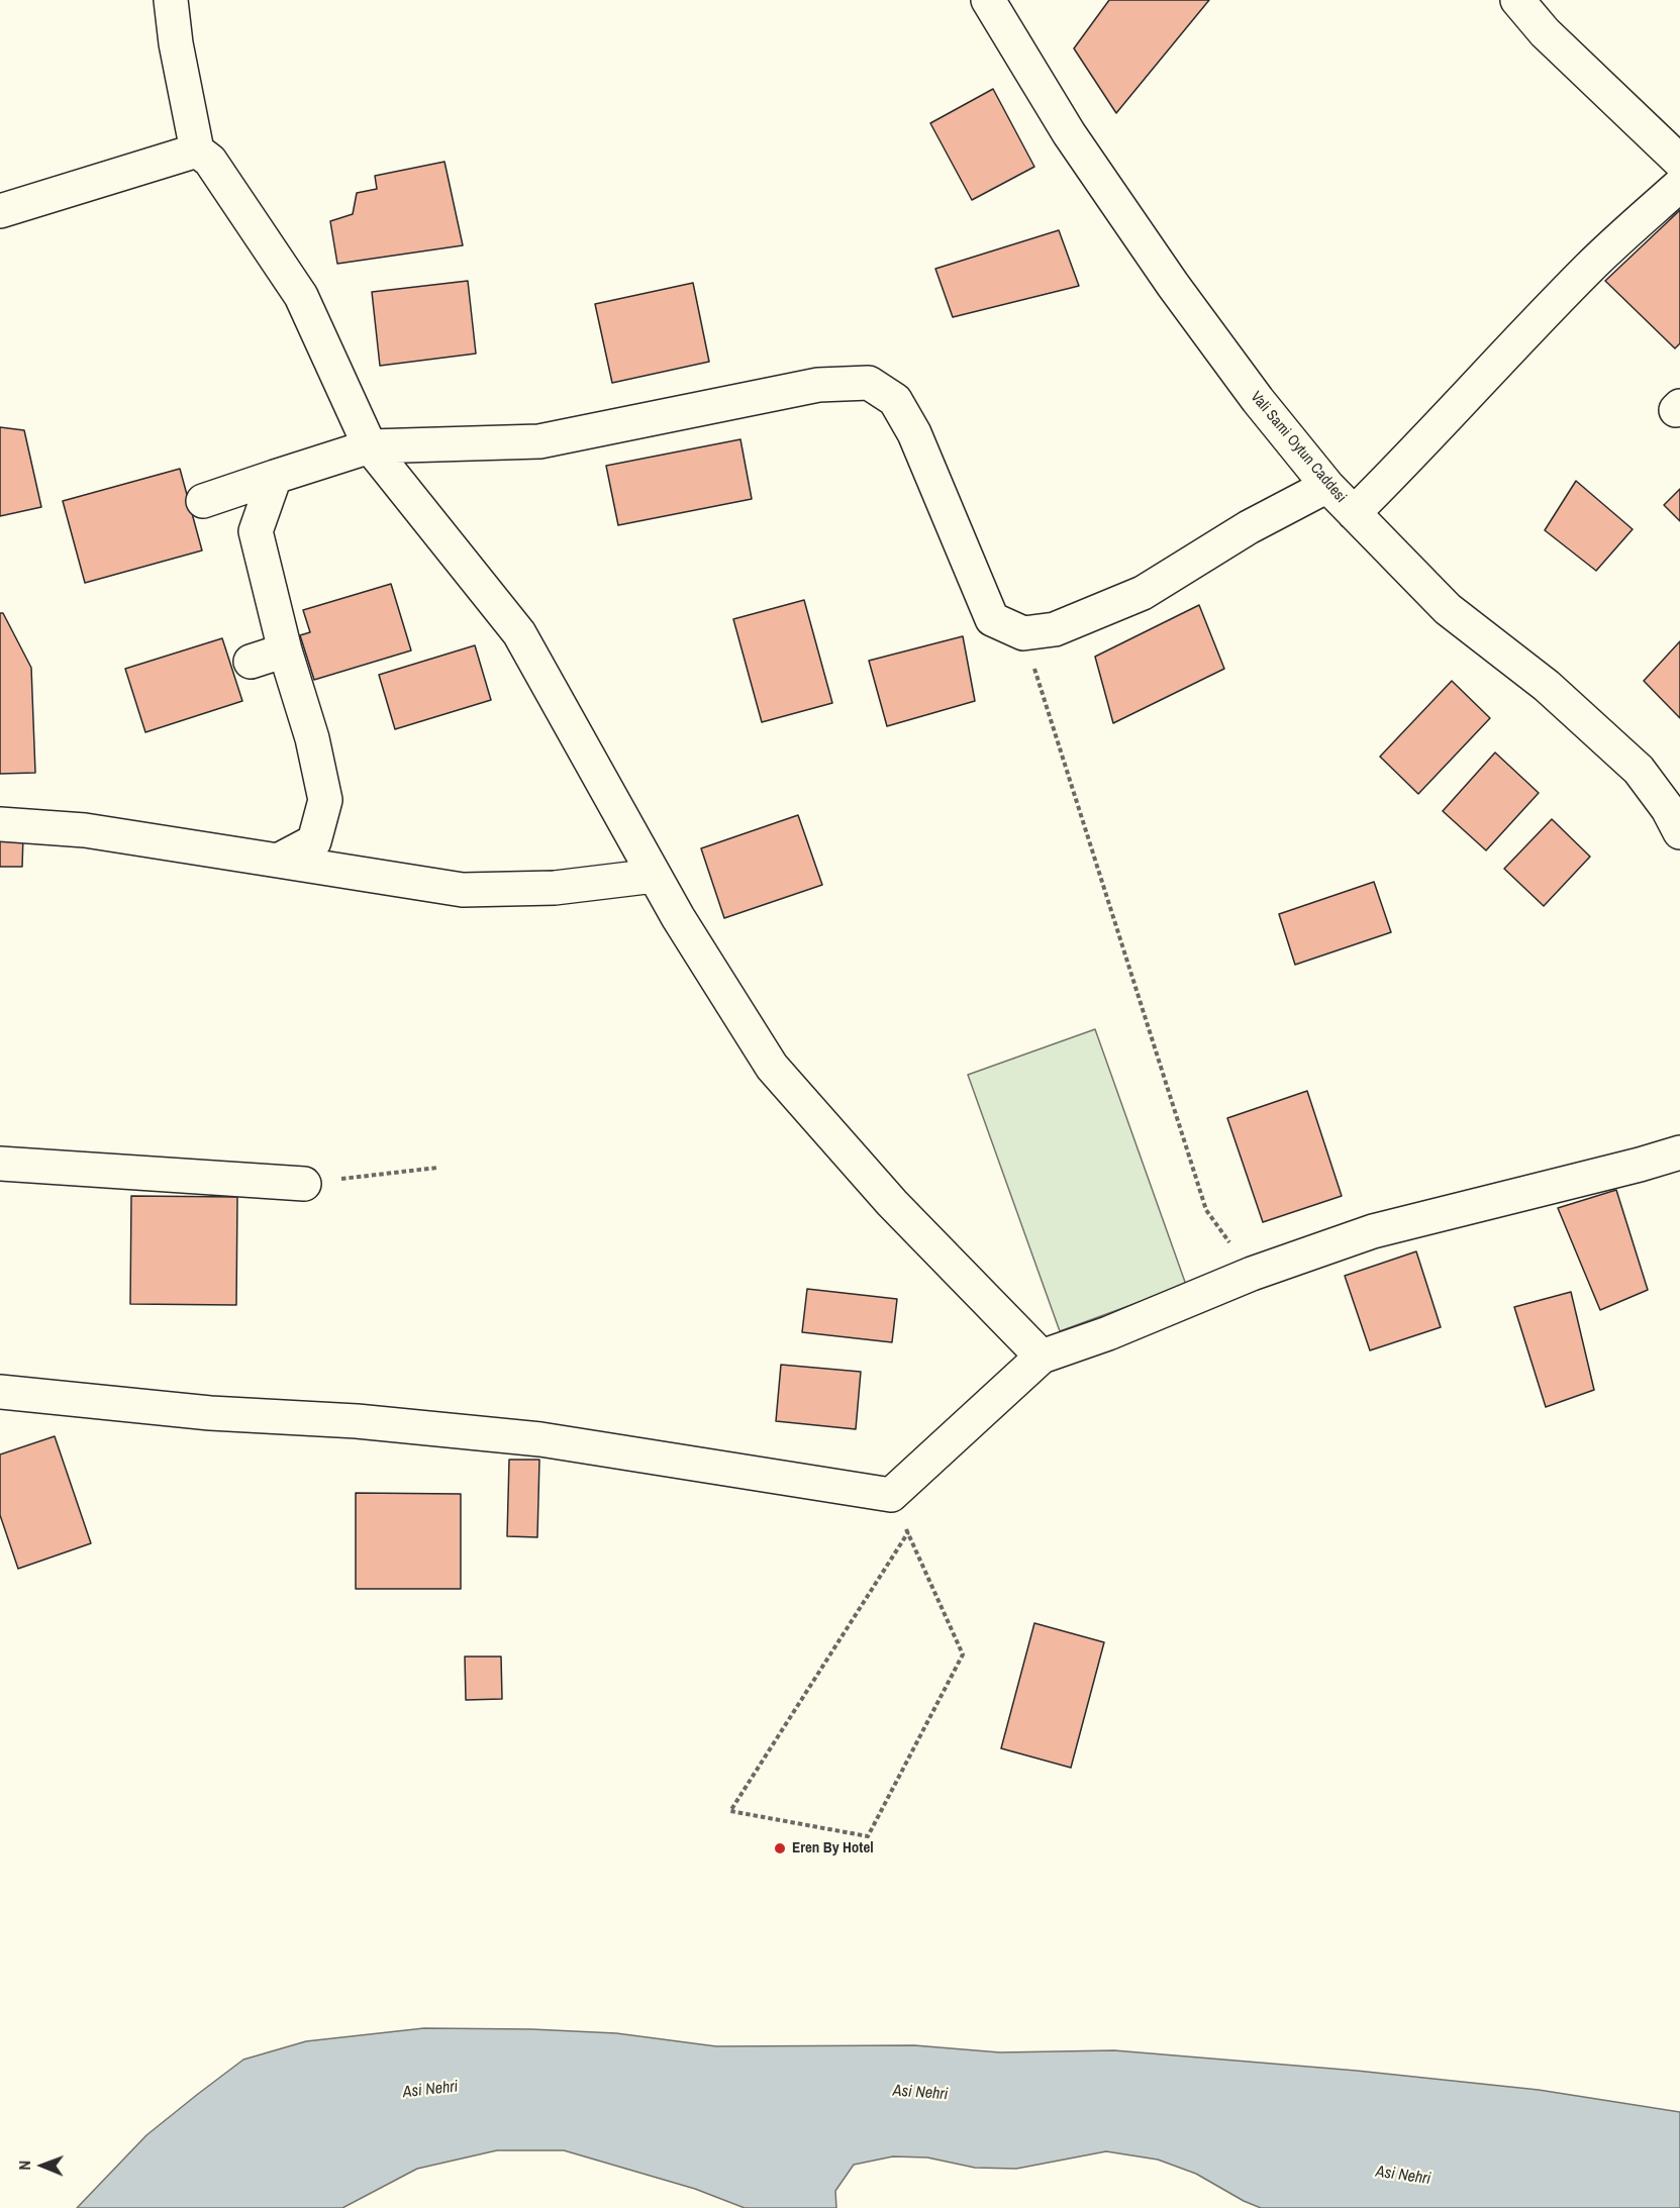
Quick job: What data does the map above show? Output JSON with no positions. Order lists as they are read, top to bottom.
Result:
{
  "streets": {
    "street": ["Vali Sami Oytun Caddesi"]
  },
  "water": ["Asi Nehri"],
  "places": ["Eren By Hotel"],
  "north": "left"
}
